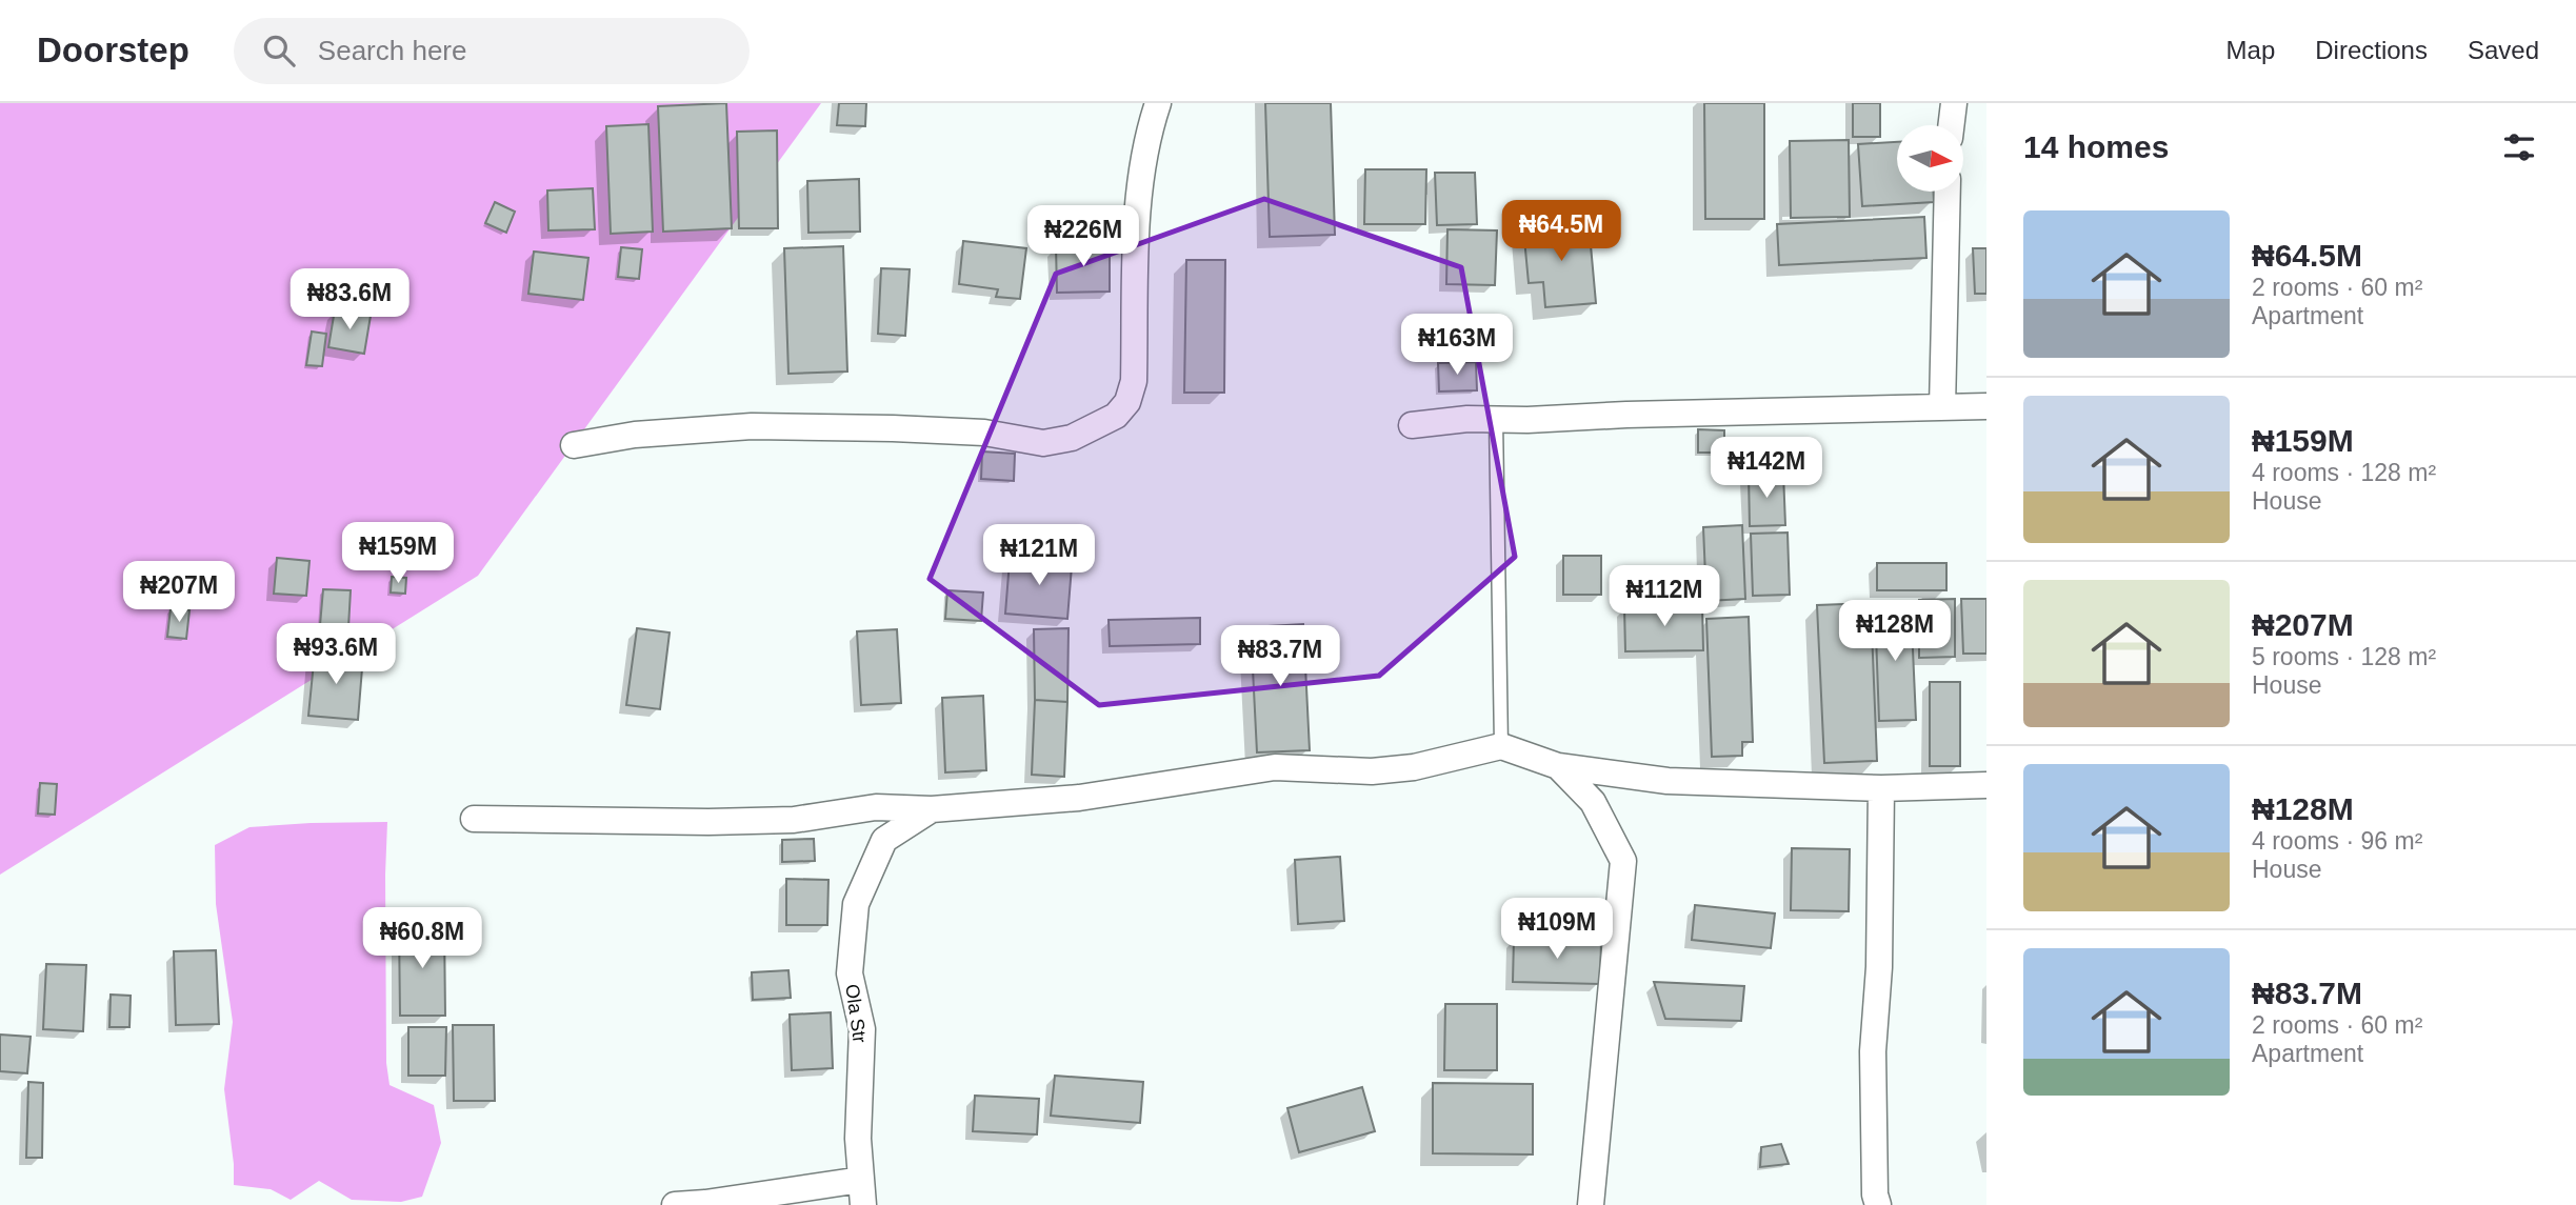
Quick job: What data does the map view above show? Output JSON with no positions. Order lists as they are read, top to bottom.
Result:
{
  "streets": {
    "street": ["Ola Str"]
  },
  "north": "right",
  "page": {
    "header": "Doorstep",
    "search": "Search here",
    "nav": ["Map", "Directions", "Saved"],
    "heading": "14 homes",
    "list": [
      {
        "name": "₦64.5M",
        "note": "2 rooms · 60 m² · Apartment"
      },
      {
        "name": "₦159M",
        "note": "4 rooms · 128 m² · House"
      },
      {
        "name": "₦207M",
        "note": "5 rooms · 128 m² · House"
      },
      {
        "name": "₦128M",
        "note": "4 rooms · 96 m² · House"
      },
      {
        "name": "₦83.7M",
        "note": "2 rooms · 60 m² · Apartment"
      }
    ],
    "price": [
      "₦64.5M",
      "₦226M",
      "₦83.6M",
      "₦163M",
      "₦142M",
      "₦159M",
      "₦121M",
      "₦207M",
      "₦112M",
      "₦128M",
      "₦93.6M",
      "₦83.7M",
      "₦109M",
      "₦60.8M"
    ]
  }
}
